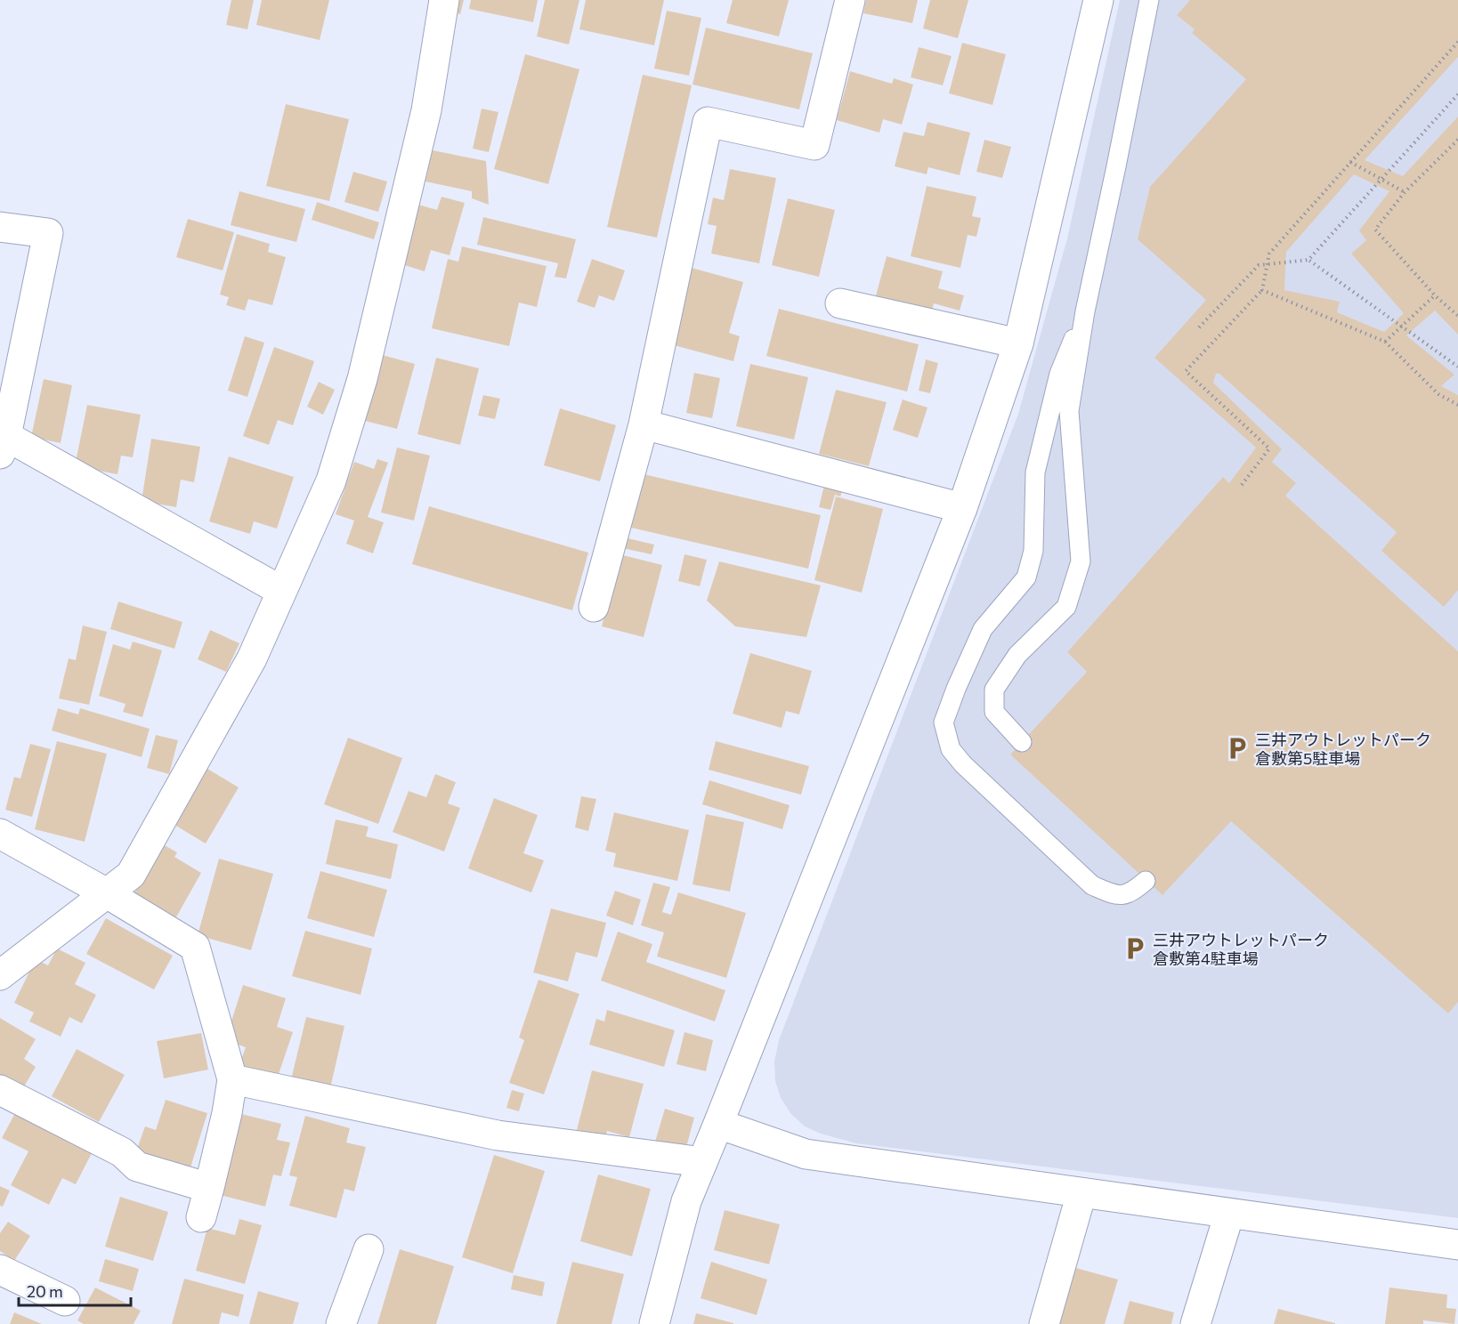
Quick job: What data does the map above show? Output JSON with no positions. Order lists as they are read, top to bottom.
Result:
{
  "places": {
    "parking": ["三井アウトレットパーク 倉敷第5駐車場", "三井アウトレットパーク 倉敷第4駐車場"]
  },
  "scale_bar": "20 m"
}
